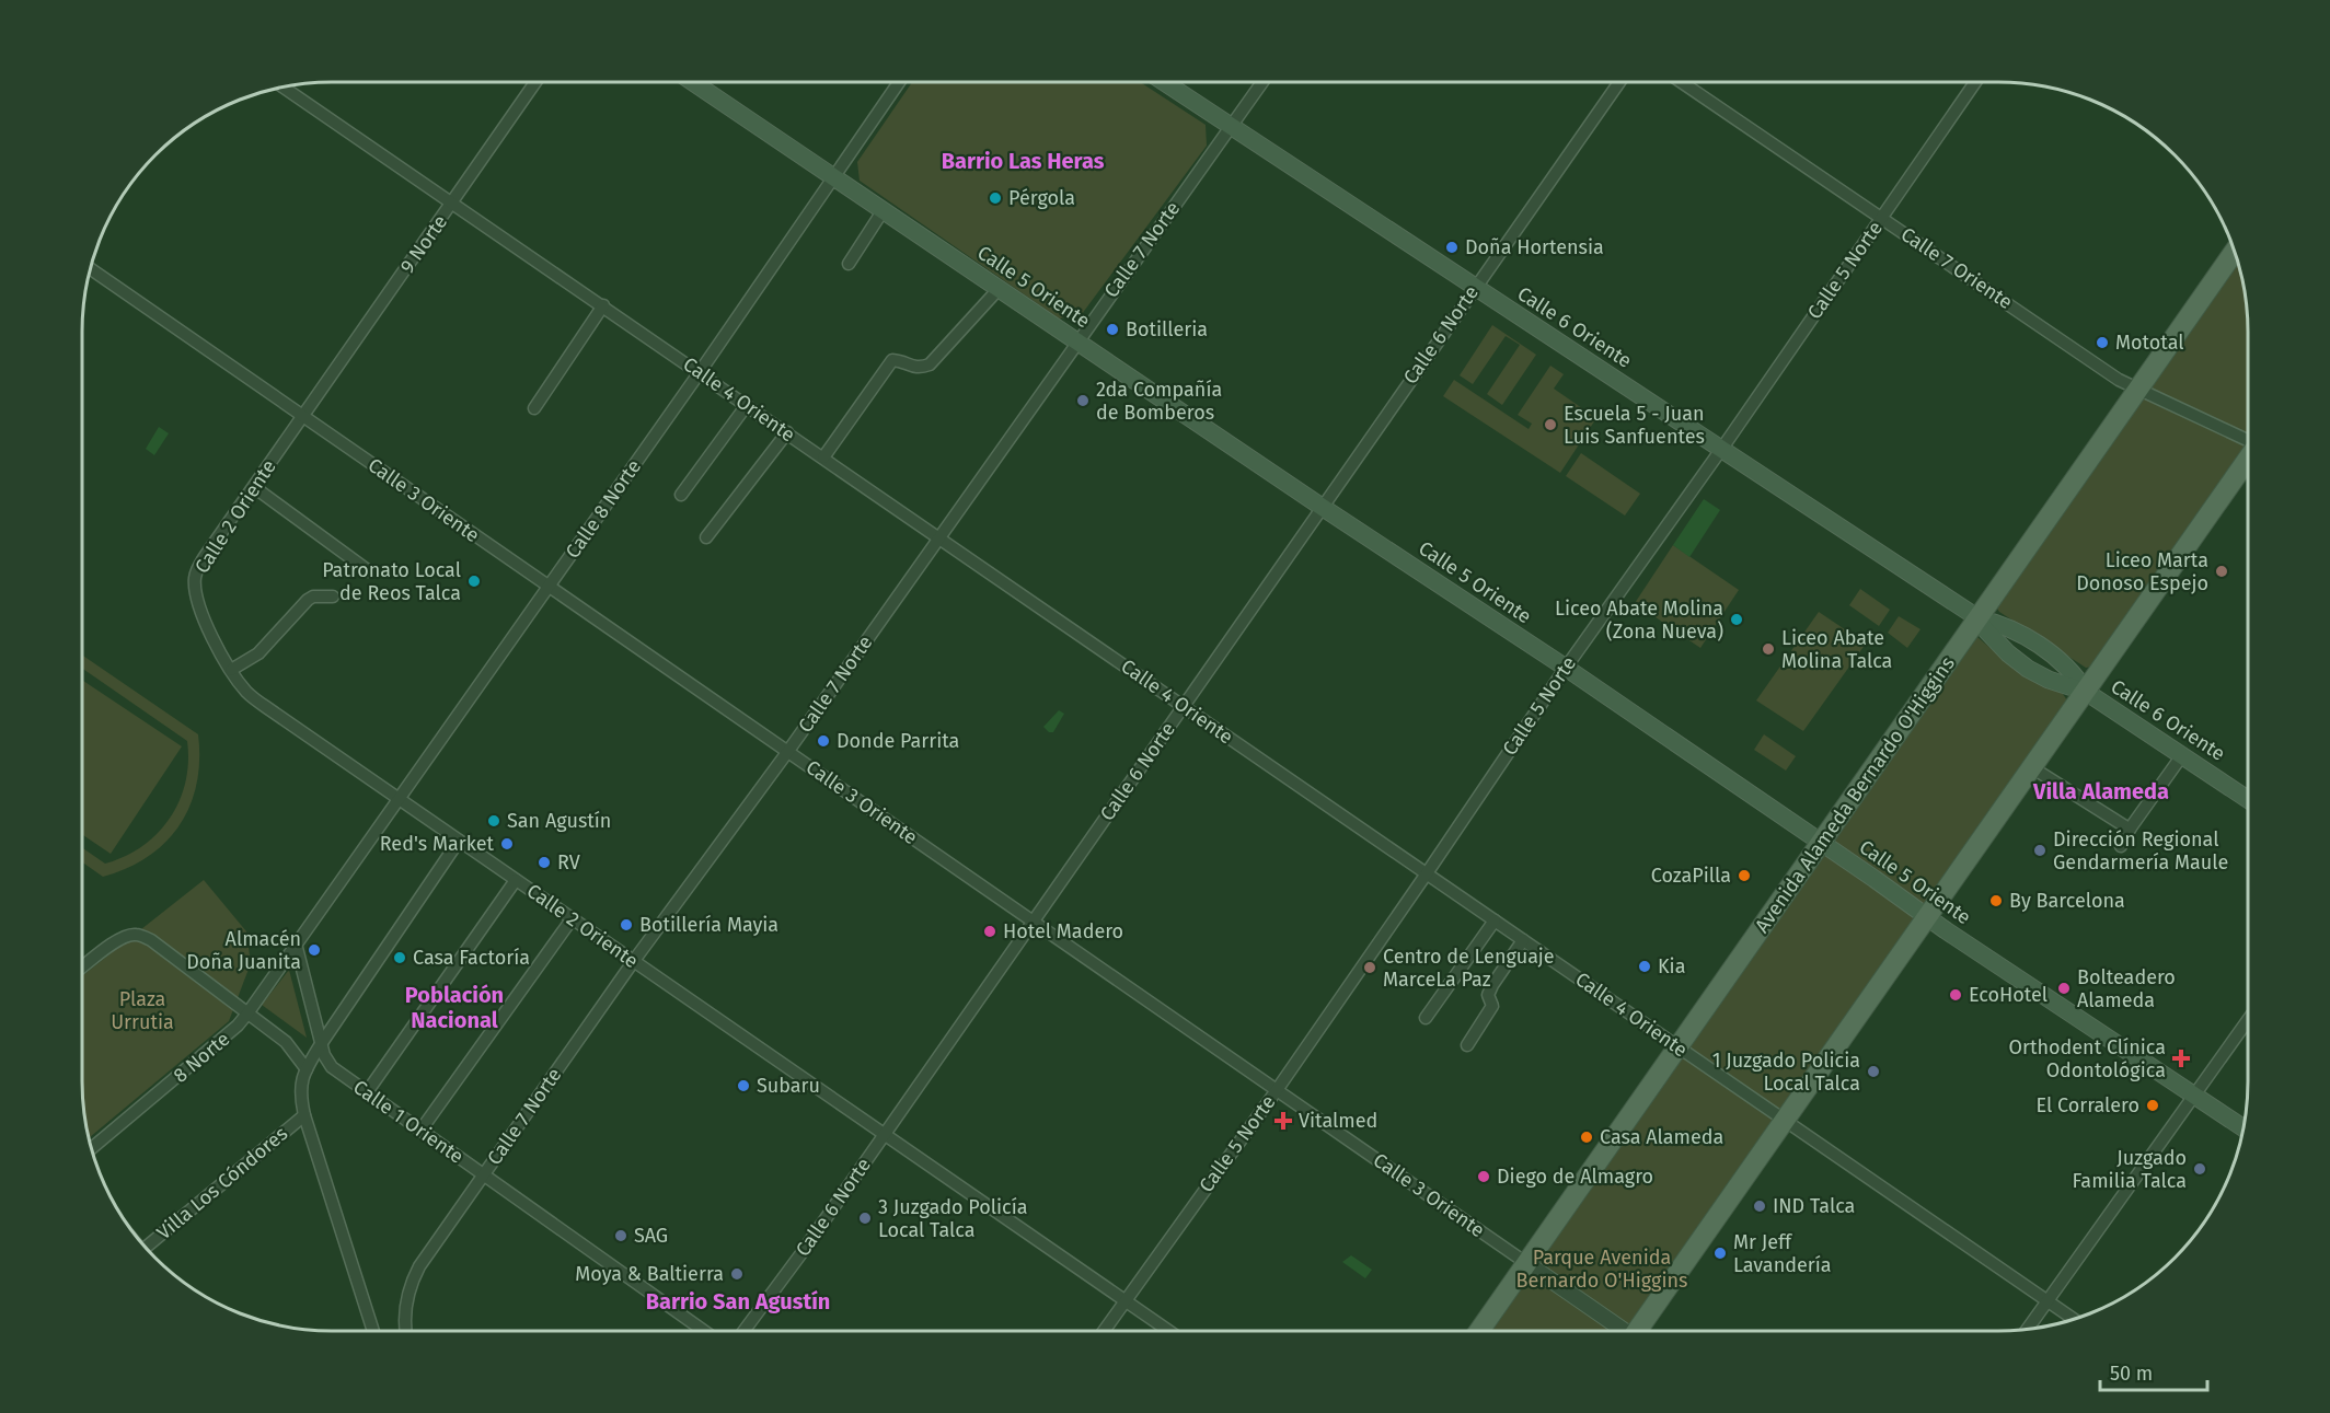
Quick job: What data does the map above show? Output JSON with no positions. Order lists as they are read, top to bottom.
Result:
{
  "streets": {
    "main road": ["Calle 5 Oriente", "Calle 6 Oriente", "Avenida Alameda Bernardo O'Higgins"],
    "street": [
      "9 Norte",
      "Calle 7 Norte",
      "Calle 7 Oriente",
      "Calle 5 Norte",
      "Calle 6 Norte",
      "Calle 4 Oriente",
      "Calle 3 Oriente",
      "Calle 8 Norte",
      "Calle 2 Oriente",
      "8 Norte",
      "Calle 1 Oriente",
      "Villa Los Cóndores"
    ]
  },
  "crossings": [
    ["9 Norte", "Calle 4 Oriente"],
    ["9 Norte", "Calle 3 Oriente"],
    ["9 Norte", "Calle 2 Oriente"],
    ["Calle 7 Norte", "Calle 5 Oriente"],
    ["Calle 7 Norte", "Calle 6 Oriente"],
    ["Calle 7 Norte", "Calle 4 Oriente"],
    ["Calle 7 Norte", "Calle 3 Oriente"],
    ["Calle 7 Norte", "Calle 2 Oriente"],
    ["Calle 7 Norte", "Calle 1 Oriente"],
    ["Calle 7 Oriente", "Calle 5 Norte"],
    ["Calle 7 Oriente", "Avenida Alameda Bernardo O'Higgins"],
    ["Calle 5 Norte", "Calle 5 Oriente"],
    ["Calle 5 Norte", "Calle 6 Oriente"],
    ["Calle 5 Norte", "Calle 4 Oriente"],
    ["Calle 5 Norte", "Calle 3 Oriente"],
    ["Calle 5 Norte", "Calle 2 Oriente"],
    ["Calle 5 Oriente", "Calle 6 Norte"],
    ["Calle 5 Oriente", "Calle 8 Norte"],
    ["Calle 5 Oriente", "Avenida Alameda Bernardo O'Higgins"],
    ["Calle 6 Oriente", "Calle 6 Norte"],
    ["Calle 6 Oriente", "Avenida Alameda Bernardo O'Higgins"],
    ["Calle 6 Norte", "Calle 4 Oriente"],
    ["Calle 6 Norte", "Calle 3 Oriente"],
    ["Calle 6 Norte", "Calle 2 Oriente"],
    ["Calle 4 Oriente", "Calle 8 Norte"],
    ["Calle 4 Oriente", "Avenida Alameda Bernardo O'Higgins"],
    ["Calle 3 Oriente", "Calle 8 Norte"],
    ["Calle 3 Oriente", "Calle 2 Oriente"],
    ["Calle 3 Oriente", "Avenida Alameda Bernardo O'Higgins"],
    ["Calle 8 Norte", "Calle 2 Oriente"],
    ["Calle 8 Norte", "8 Norte"],
    ["Calle 8 Norte", "Calle 1 Oriente"],
    ["8 Norte", "Calle 1 Oriente"]
  ],
  "districts": [
    "Barrio Las Heras",
    "Villa Alameda",
    "Población Nacional",
    "Barrio San Agustín"
  ],
  "parks": ["Plaza Urrutia", "Parque Avenida Bernardo O'Higgins"],
  "places": {
    "other": [
      "Pérgola",
      "Doña Hortensia",
      "Botilleria",
      "Mototal",
      "2da Compañía de Bomberos",
      "Escuela 5 - Juan Luis Sanfuentes",
      "Liceo Marta Donoso Espejo",
      "Patronato Local de Reos Talca",
      "Liceo Abate Molina (Zona Nueva)",
      "Liceo Abate Molina Talca",
      "Donde Parrita",
      "San Agustín",
      "Red's Market",
      "Dirección Regional Gendarmería Maule",
      "RV",
      "CozaPilla",
      "By Barcelona",
      "Botillería Mayia",
      "Hotel Madero",
      "Almacén Doña Juanita",
      "Casa Factoría",
      "Kia",
      "Centro de Lenguaje MarceLa Paz",
      "Bolteadero Alameda",
      "EcoHotel",
      "1 Juzgado Policia Local Talca",
      "Subaru",
      "El Corralero",
      "Casa Alameda",
      "Juzgado Familia Talca",
      "Diego de Almagro",
      "IND Talca",
      "3 Juzgado Policía Local Talca",
      "SAG",
      "Mr Jeff Lavandería",
      "Moya & Baltierra"
    ],
    "health": ["Orthodent Clínica Odontológica", "Vitalmed"]
  },
  "scale_bar": "50 m"
}
